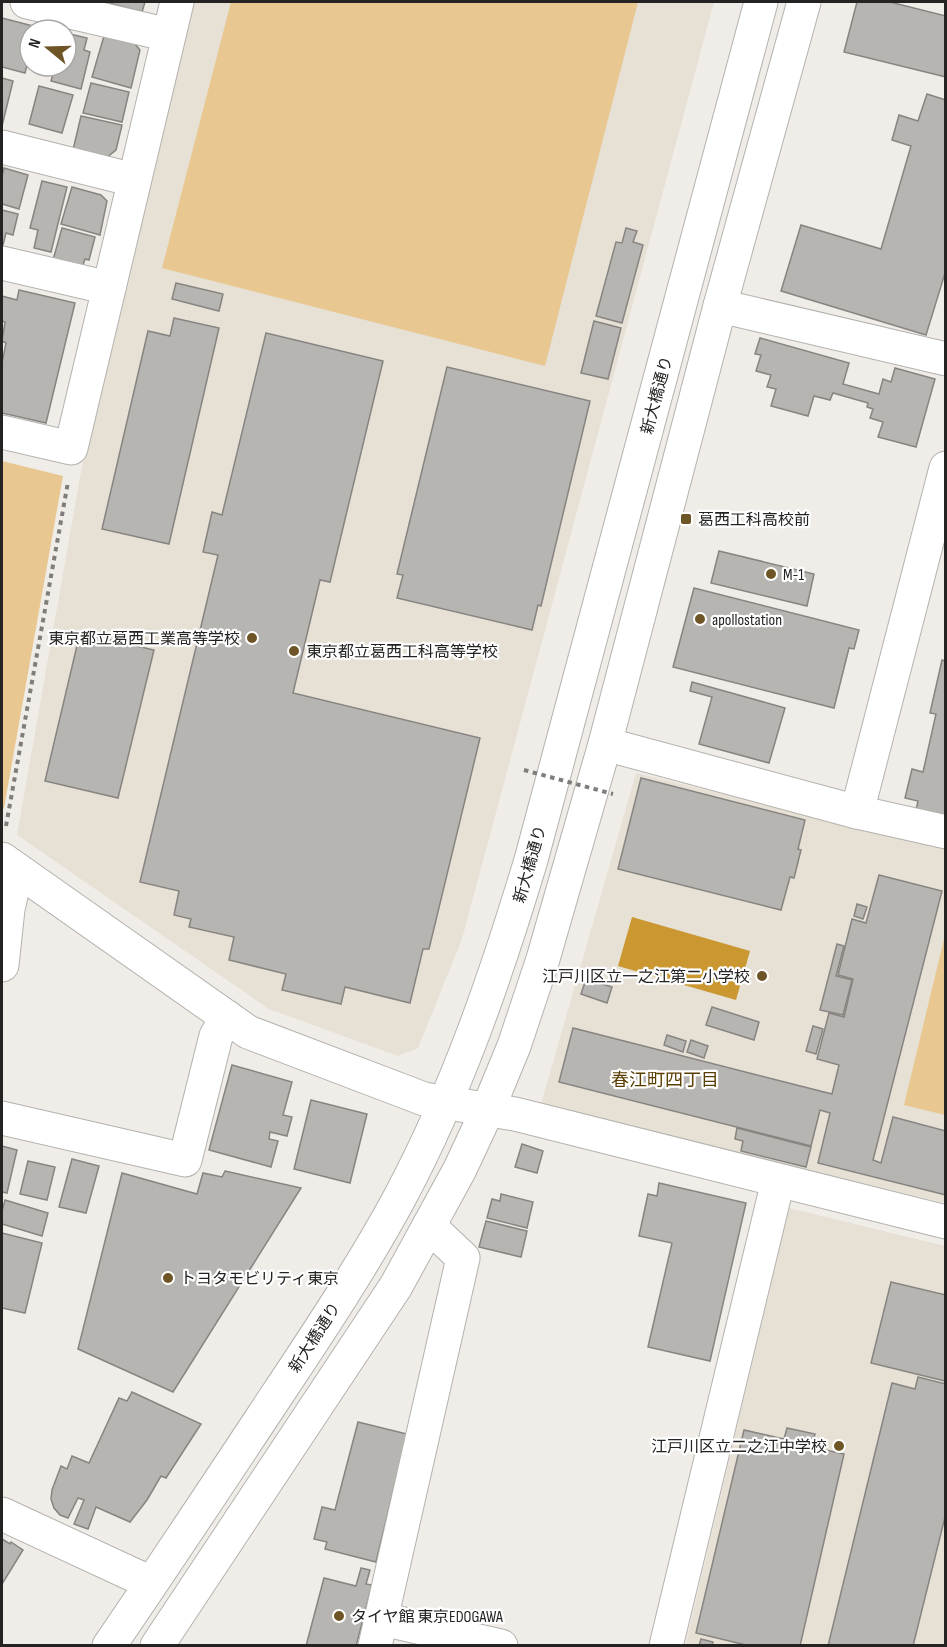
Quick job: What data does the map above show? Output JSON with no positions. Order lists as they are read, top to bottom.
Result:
{
  "streets": {
    "street": ["新大橋通り"]
  },
  "districts": ["春江町四丁目"],
  "places": {
    "transit": ["葛西工科高校前"],
    "other": [
      "M-1",
      "apollostation",
      "東京都立葛西工業高等学校",
      "東京都立葛西工科高等学校",
      "江戸川区立一之江第二小学校",
      "トヨタモビリティ東京",
      "江戸川区立二之江中学校",
      "タイヤ館 東京EDOGAWA"
    ]
  },
  "north": "left"
}
